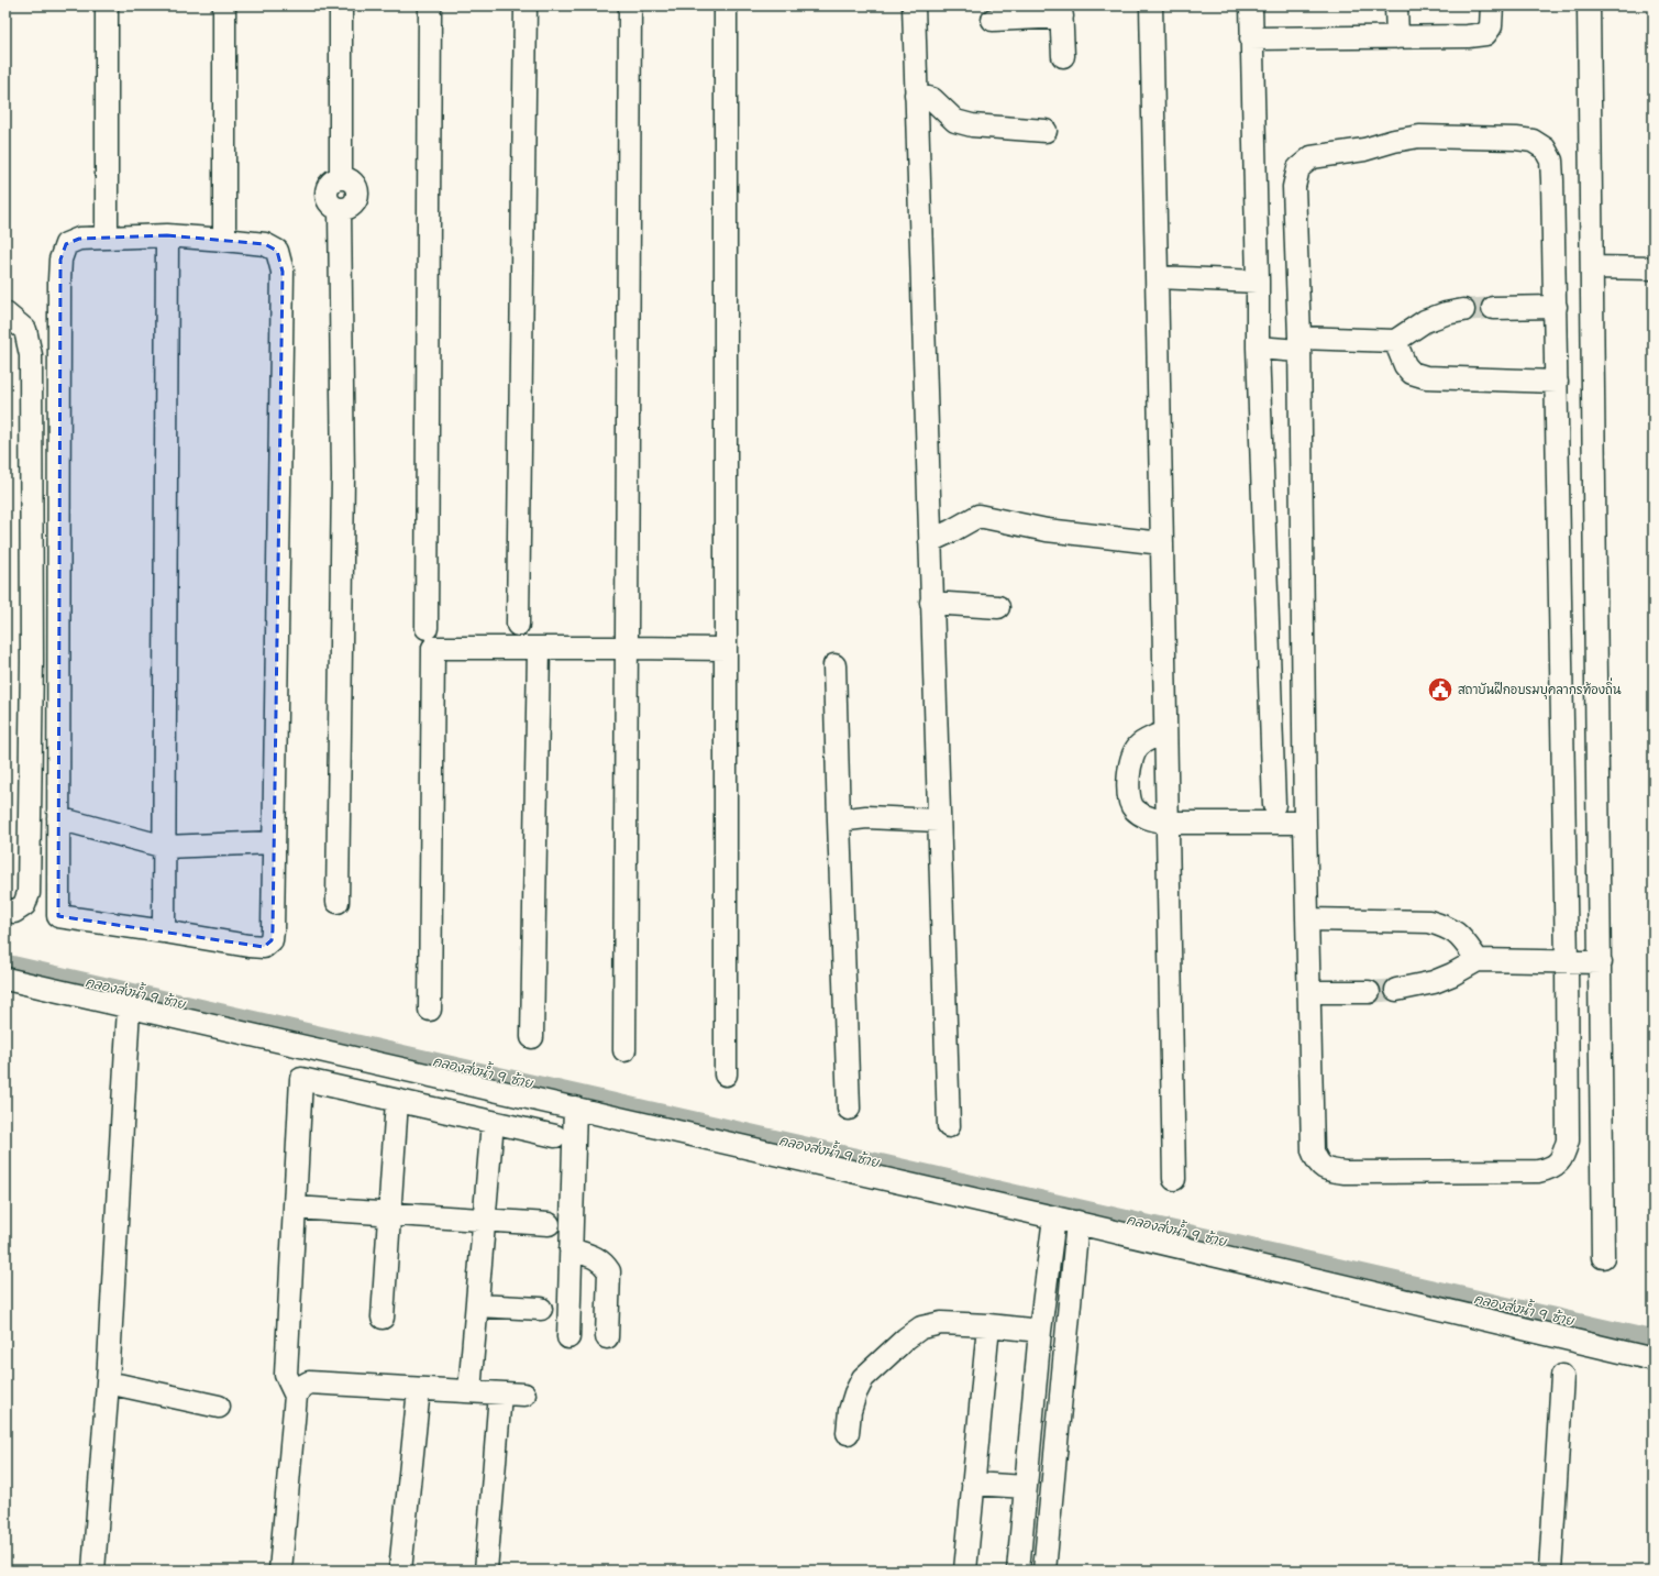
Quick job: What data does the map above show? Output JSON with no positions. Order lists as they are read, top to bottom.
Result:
{
  "water": ["คลองส่งน้ำ 9 ซ้าย"],
  "places": {
    "public building": ["สถาบันฝึกอบรมบุคลากรท้องถิ่น"]
  }
}
